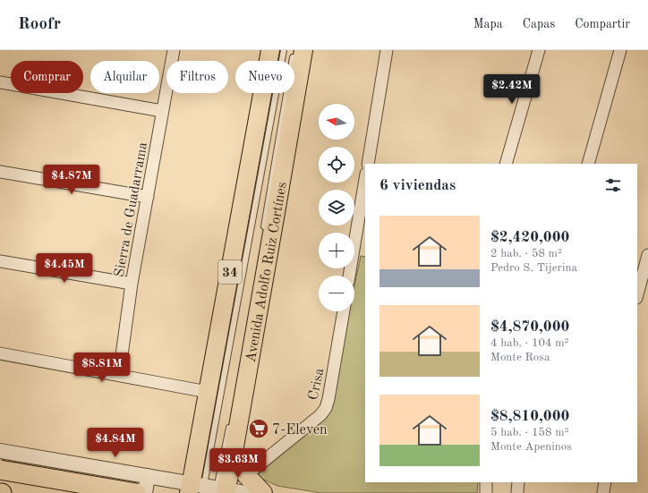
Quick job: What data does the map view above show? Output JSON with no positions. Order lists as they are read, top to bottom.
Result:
{
  "streets": {
    "main road": ["34", "Avenida Adolfo Ruiz Cortínes"],
    "street": ["Sierra de Guadarrama", "Crisa"]
  },
  "crossings": [
    ["34", "Avenida Adolfo Ruiz Cortínes"]
  ],
  "places": {
    "supermarket": ["7-Eleven"]
  },
  "north": "left",
  "page": {
    "header": "Roofr",
    "nav": ["Mapa", "Capas", "Compartir"],
    "chip": [
      "Comprar",
      "Alquilar",
      "Filtros",
      "Nuevo"
    ],
    "price": [
      "$2.42M",
      "$4.87M",
      "$4.45M",
      "$8.81M",
      "$4.84M",
      "$3.63M"
    ],
    "map_buttons": ["+", "−"],
    "heading": "6 viviendas",
    "list": [
      {
        "name": "$2,420,000",
        "note": "2 hab. · 58 m² · Pedro S. Tijerina"
      },
      {
        "name": "$4,870,000",
        "note": "4 hab. · 104 m² · Monte Rosa"
      },
      {
        "name": "$8,810,000",
        "note": "5 hab. · 158 m² · Monte Apeninos"
      }
    ]
  }
}
